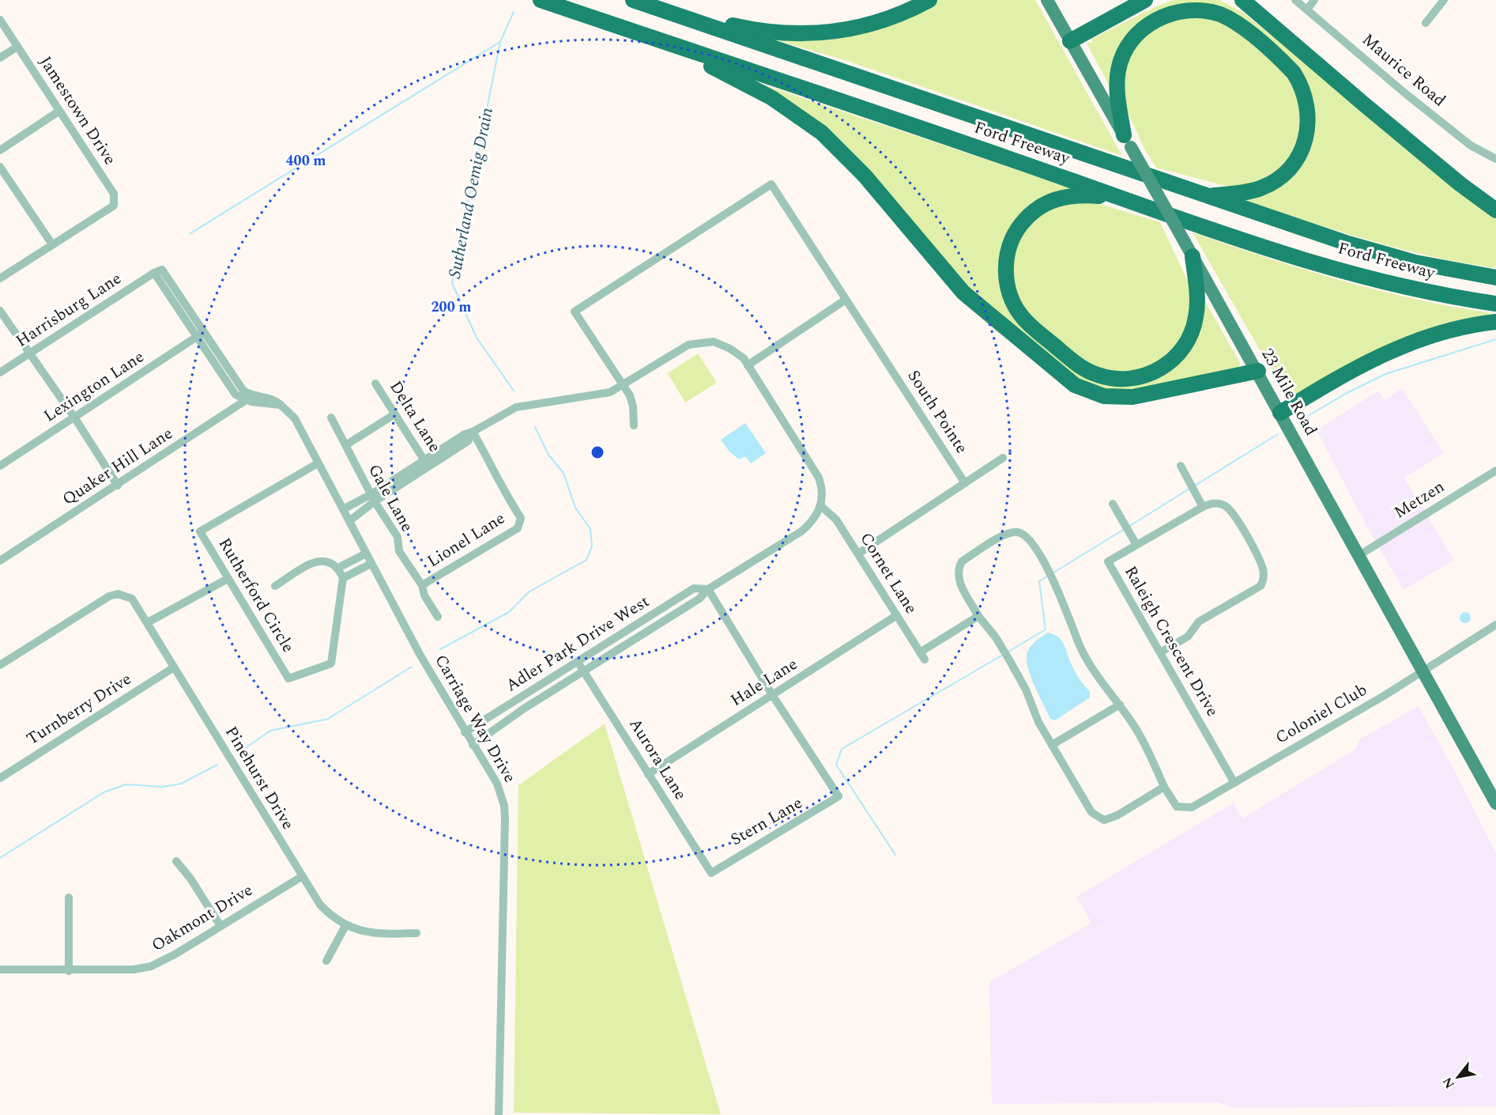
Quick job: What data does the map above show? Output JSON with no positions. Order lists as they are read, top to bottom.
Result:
{
  "streets": {
    "highway": ["Ford Freeway"],
    "main road": ["23 Mile Road"],
    "street": [
      "Maurice Road",
      "Jamestown Drive",
      "Harrisburg Lane",
      "Lexington Lane",
      "South Pointe",
      "Delta Lane",
      "Quaker Hill Lane",
      "Gale Lane",
      "Metzen",
      "Lionel Lane",
      "Cornet Lane",
      "Rutherford Circle",
      "Raleigh Crescent Drive",
      "Adler Park Drive West",
      "Hale Lane",
      "Turnberry Drive",
      "Coloniel Club",
      "Carriage Way Drive",
      "Aurora Lane",
      "Pinehurst Drive",
      "Stern Lane",
      "Oakmont Drive"
    ]
  },
  "crossings": [
    ["Harrisburg Lane", "Lexington Lane"],
    ["23 Mile Road", "Metzen"],
    ["23 Mile Road", "Coloniel Club"],
    ["Quaker Hill Lane", "Carriage Way Drive"],
    ["Gale Lane", "Lionel Lane"],
    ["Cornet Lane", "Adler Park Drive West"],
    ["Cornet Lane", "Hale Lane"],
    ["Cornet Lane", "Coloniel Club"],
    ["Rutherford Circle", "Carriage Way Drive"],
    ["Raleigh Crescent Drive", "Coloniel Club"],
    ["Adler Park Drive West", "Carriage Way Drive"],
    ["Adler Park Drive West", "Aurora Lane"],
    ["Hale Lane", "Aurora Lane"],
    ["Hale Lane", "Stern Lane"],
    ["Turnberry Drive", "Pinehurst Drive"],
    ["Aurora Lane", "Stern Lane"],
    ["Pinehurst Drive", "Oakmont Drive"]
  ],
  "water": ["Sutherland Oemig Drain"],
  "north": "bottom left",
  "rings": ["400 m", "200 m"]
}
